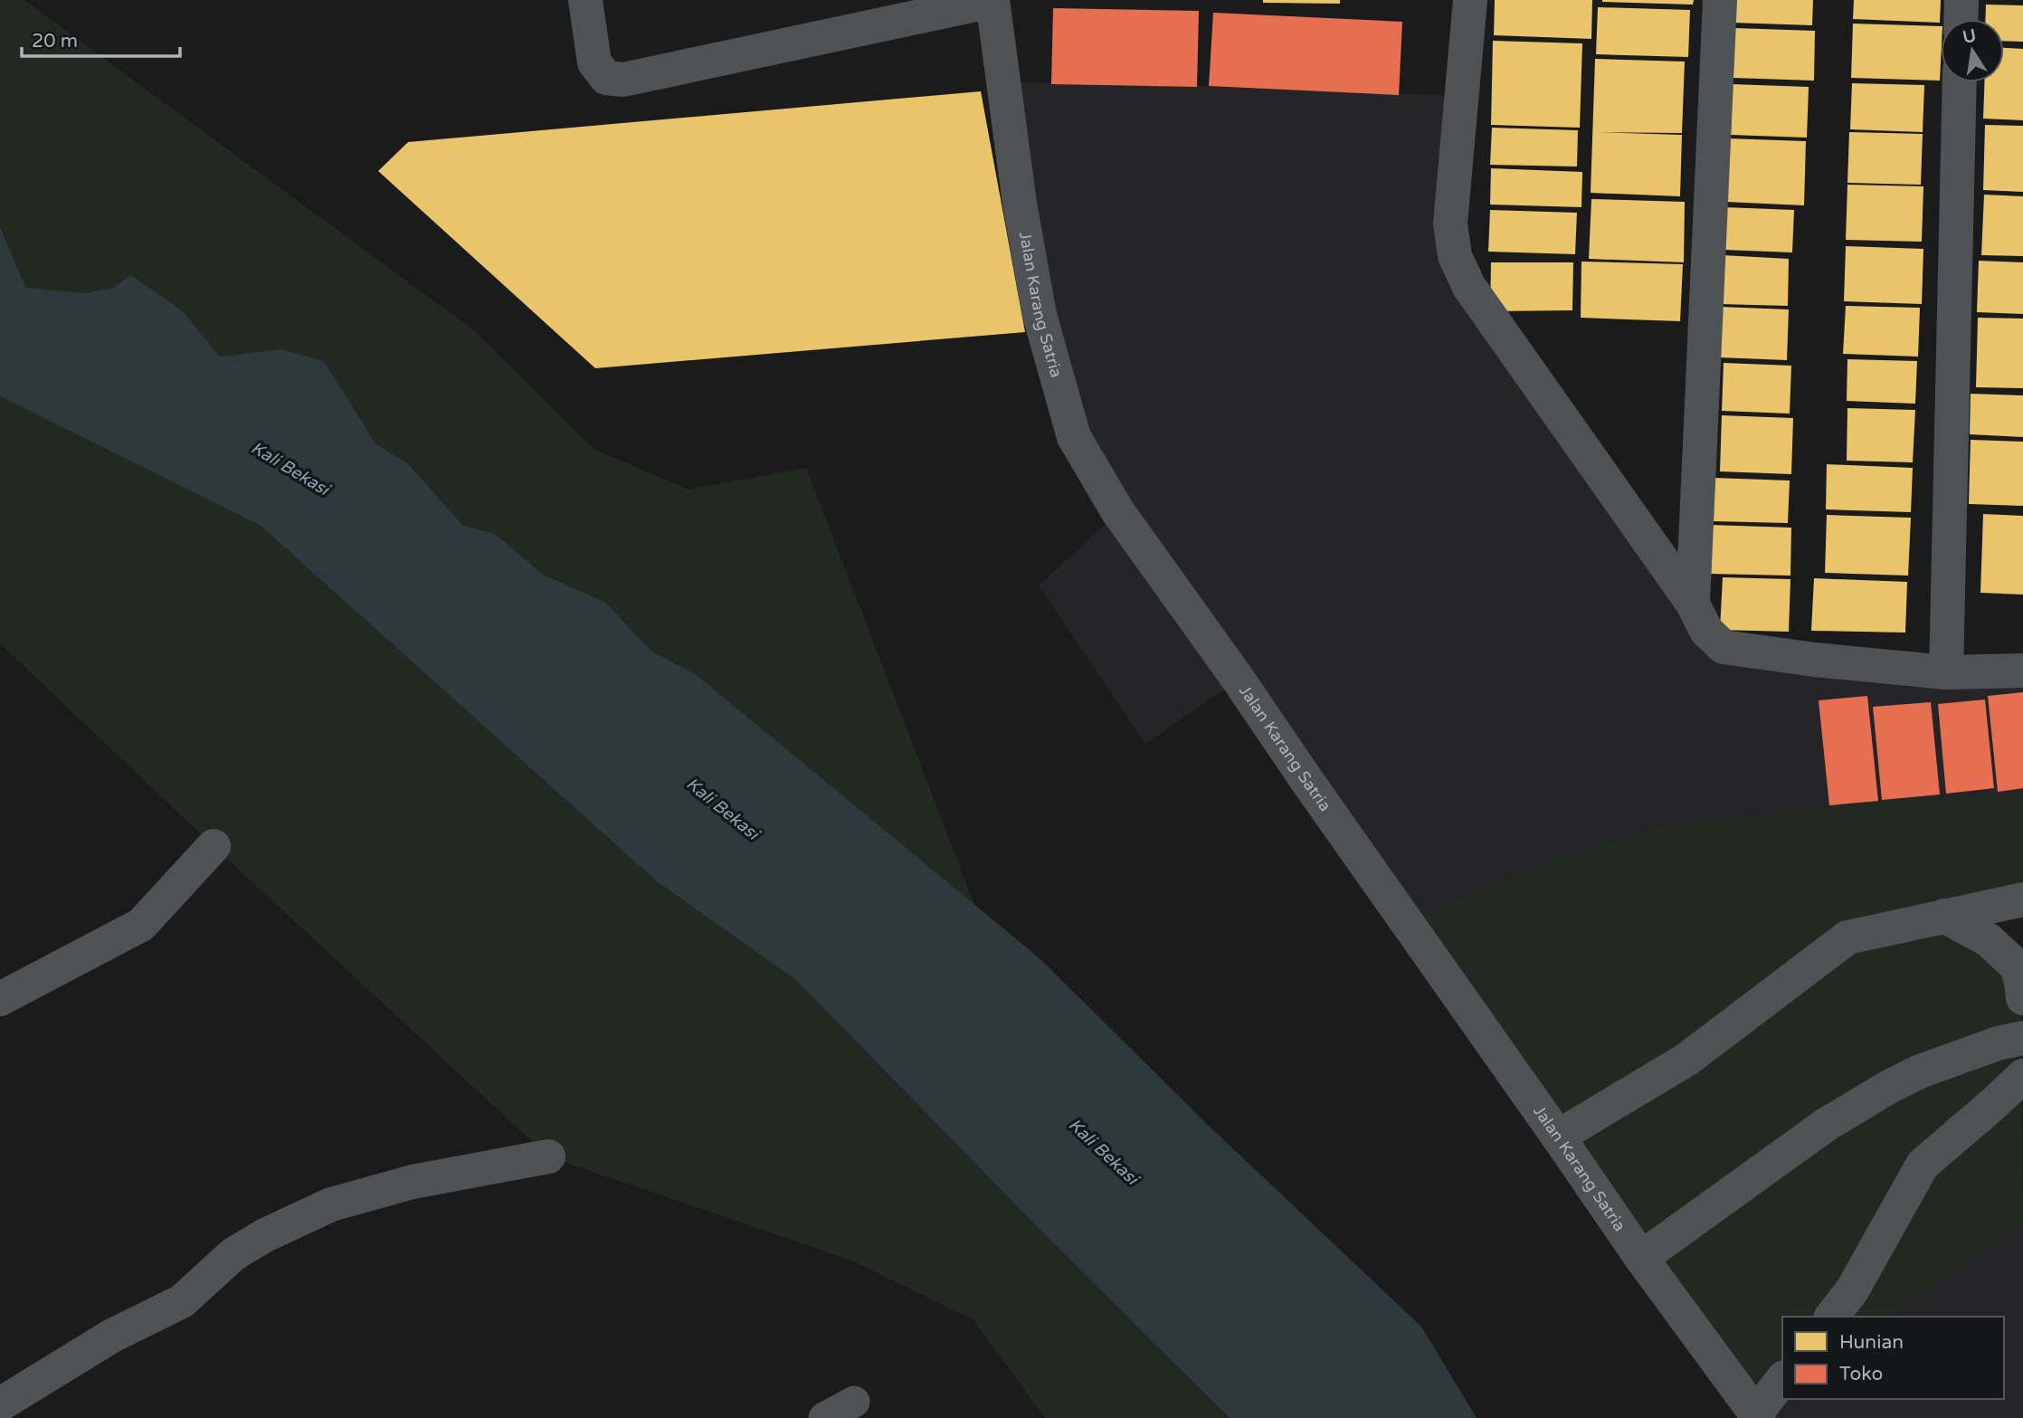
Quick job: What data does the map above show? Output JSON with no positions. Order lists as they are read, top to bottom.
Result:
{
  "streets": {
    "street": ["Jalan Karang Satria"]
  },
  "water": ["Kali Bekasi"],
  "legend": ["Hunian", "Toko"],
  "scale_bar": "20 m",
  "north": "top"
}
